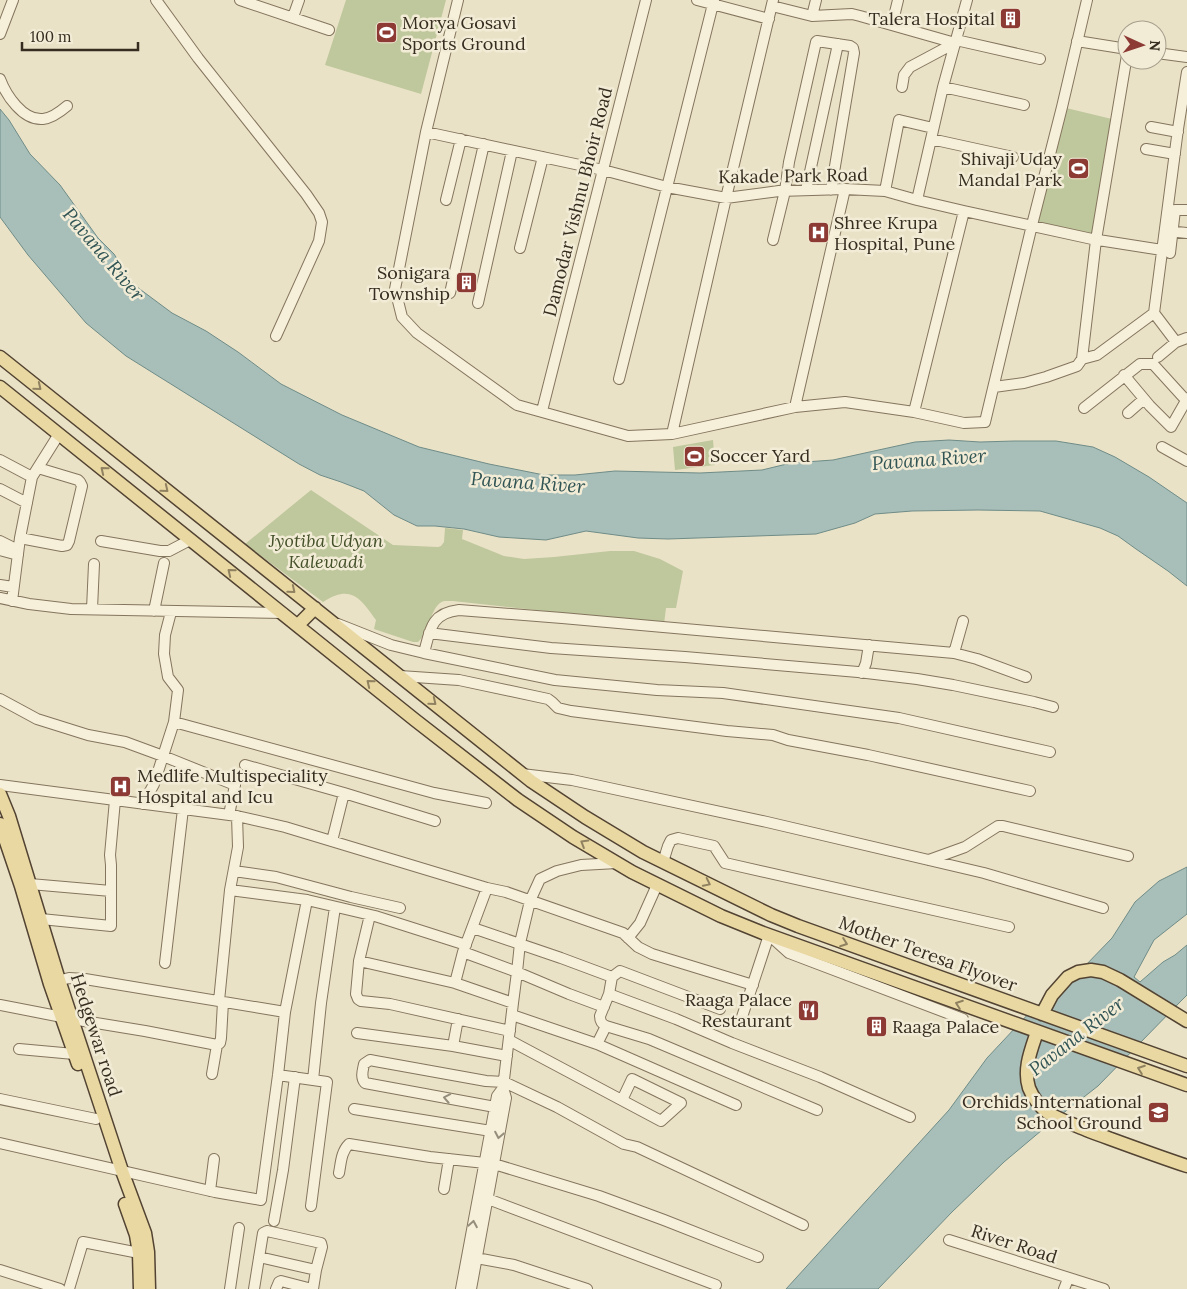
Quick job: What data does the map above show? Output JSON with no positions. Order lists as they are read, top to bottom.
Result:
{
  "streets": {
    "main road": ["Mother Teresa Flyover", "Hedgewar road"],
    "street": ["Kakade Park Road", "Damodar Vishnu Bhoir Road", "River Road"]
  },
  "crossings": [
    ["Kakade Park Road", "Damodar Vishnu Bhoir Road"]
  ],
  "water": ["Pavana River"],
  "parks": ["Jyotiba Udyan Kalewadi"],
  "places": {
    "building": ["Talera Hospital", "Sonigara Township", "Raaga Palace"],
    "sports": ["Morya Gosavi Sports Ground", "Shivaji Uday Mandal Park", "Soccer Yard"],
    "hospital": ["Shree Krupa Hospital, Pune", "Medlife Multispeciality Hospital and Icu"],
    "restaurant": ["Raaga Palace Restaurant"],
    "school or university": ["Orchids International School Ground"]
  },
  "scale_bar": "100 m",
  "north": "right"
}
